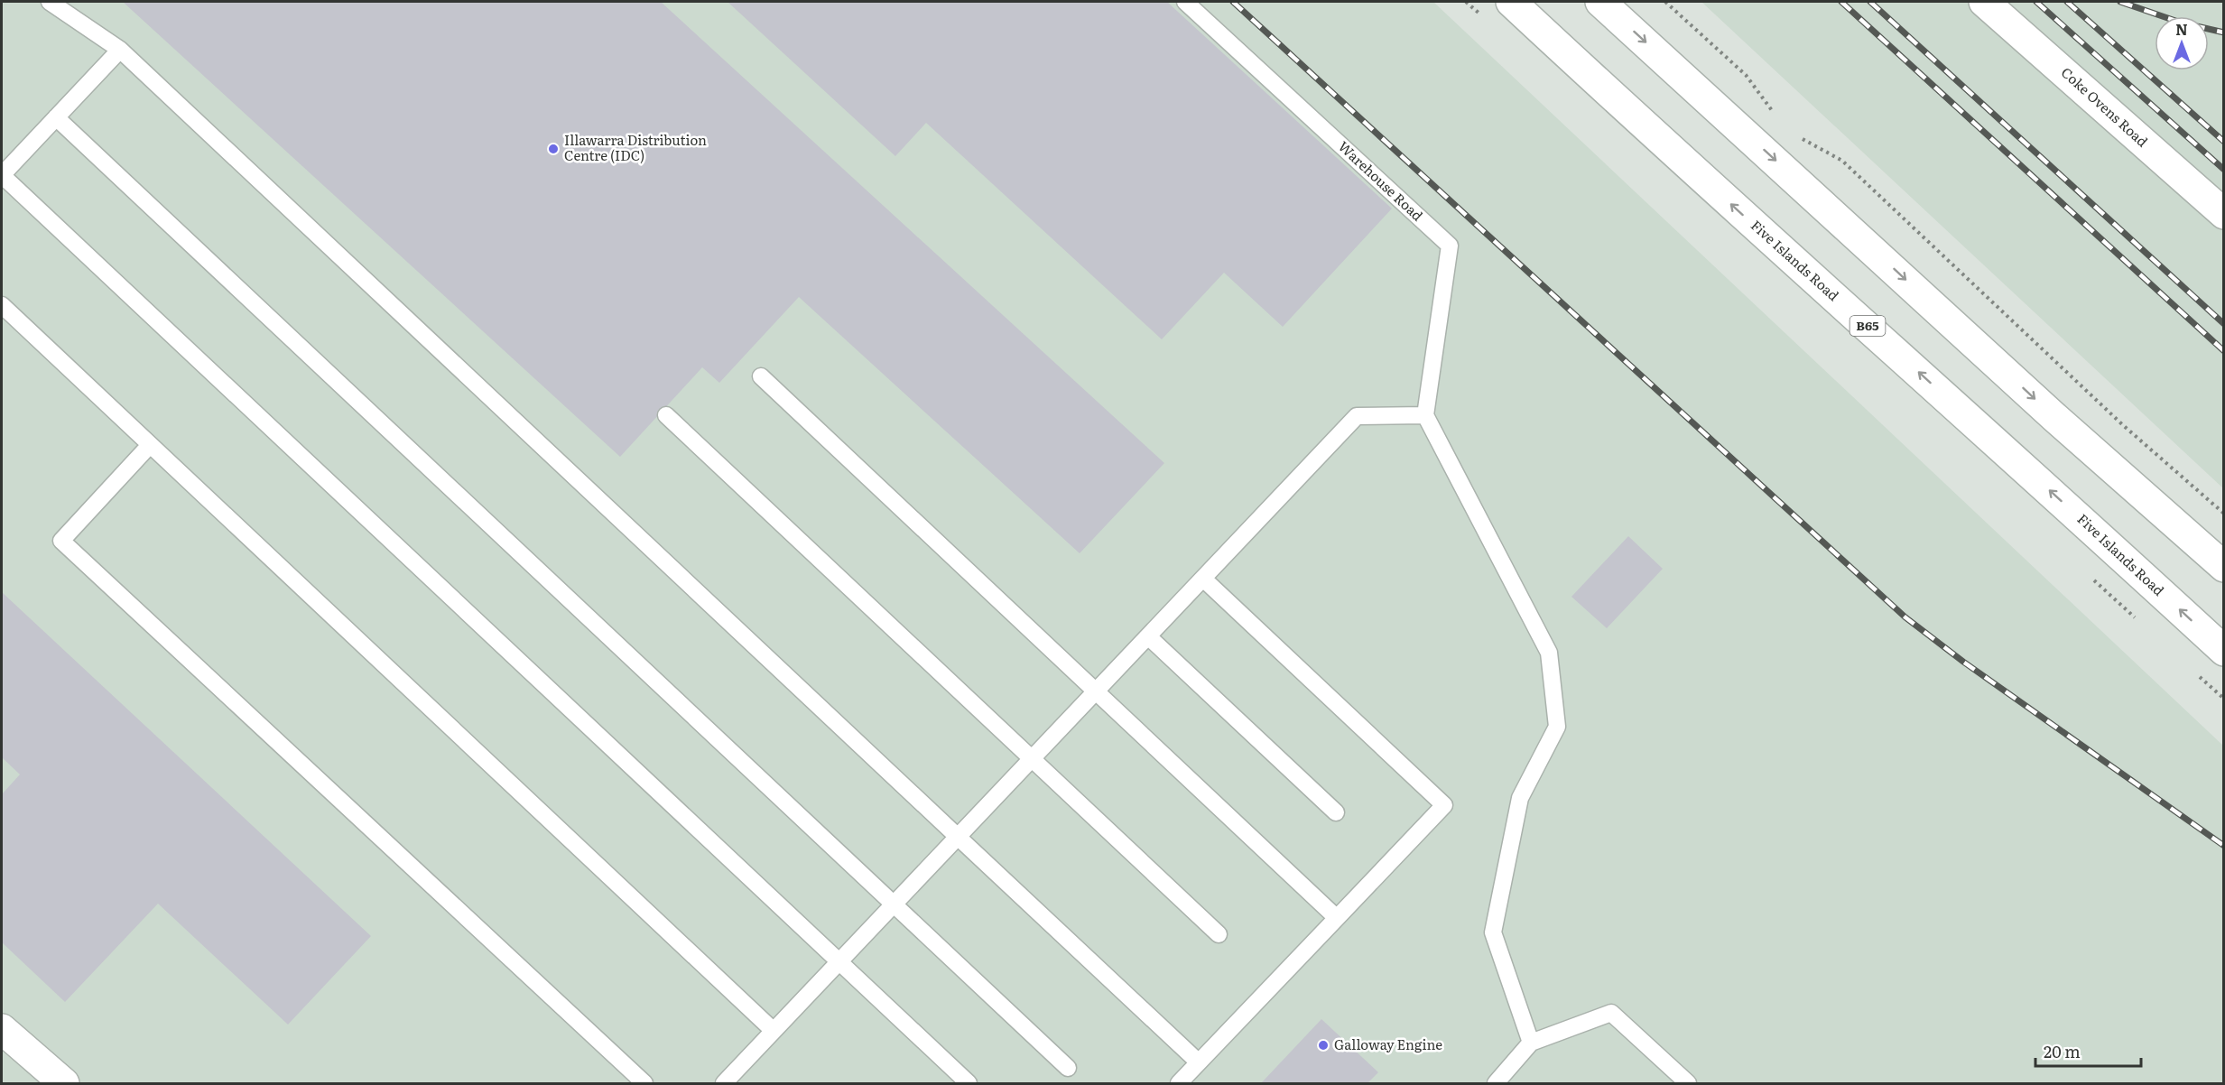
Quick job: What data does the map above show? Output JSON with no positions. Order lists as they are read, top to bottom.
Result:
{
  "streets": {
    "main road": ["Coke Ovens Road", "Five Islands Road", "B65"],
    "lane": ["Warehouse Road"]
  },
  "places": ["Illawarra Distribution Centre (IDC)", "Galloway Engine"],
  "scale_bar": "20 m",
  "north": "top"
}
